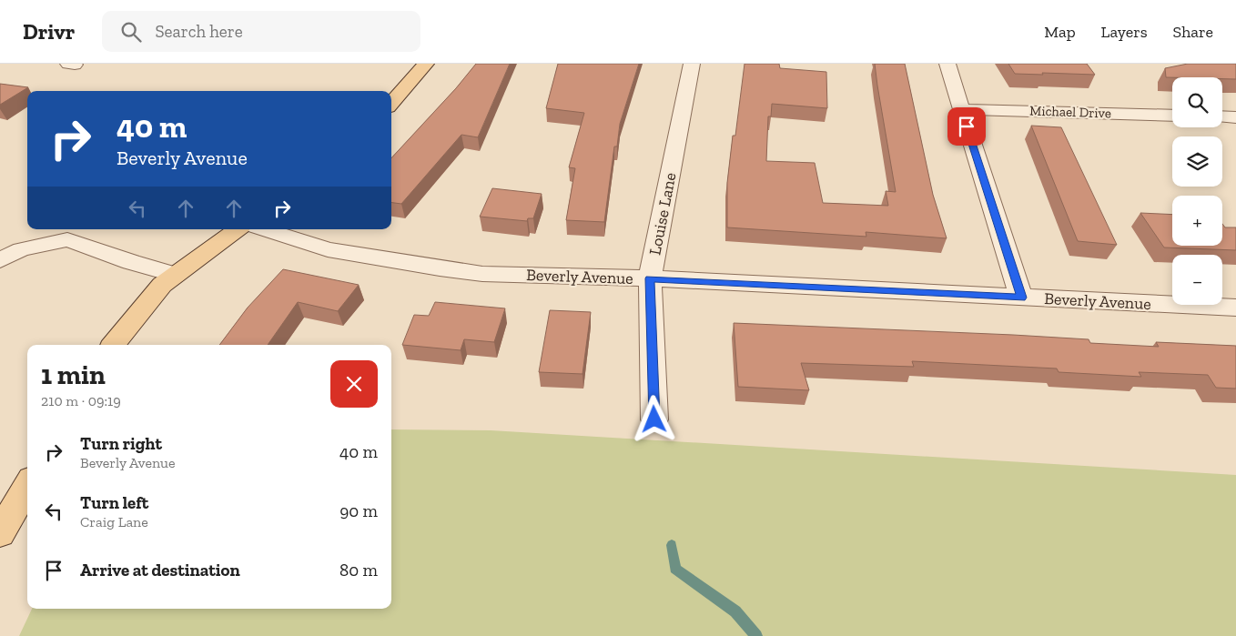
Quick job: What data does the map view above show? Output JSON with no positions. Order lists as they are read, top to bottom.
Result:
{
  "streets": {
    "street": ["Michael Drive", "Louise Lane", "Beverly Avenue"]
  },
  "crossings": [
    ["Louise Lane", "Beverly Avenue"]
  ],
  "page": {
    "header": "Drivr",
    "search": "Search here",
    "nav": ["Map", "Layers", "Share"],
    "map_buttons": ["+", "−"],
    "turn": ["40 m", "Beverly Avenue"],
    "heading": ["1 min", "210 m · 09:19"],
    "list": [
      {
        "name": "Turn right",
        "note": "Beverly Avenue",
        "value": "40 m"
      },
      {
        "name": "Turn left",
        "note": "Craig Lane",
        "value": "90 m"
      },
      {
        "name": "Arrive at destination",
        "value": "80 m"
      }
    ]
  }
}
